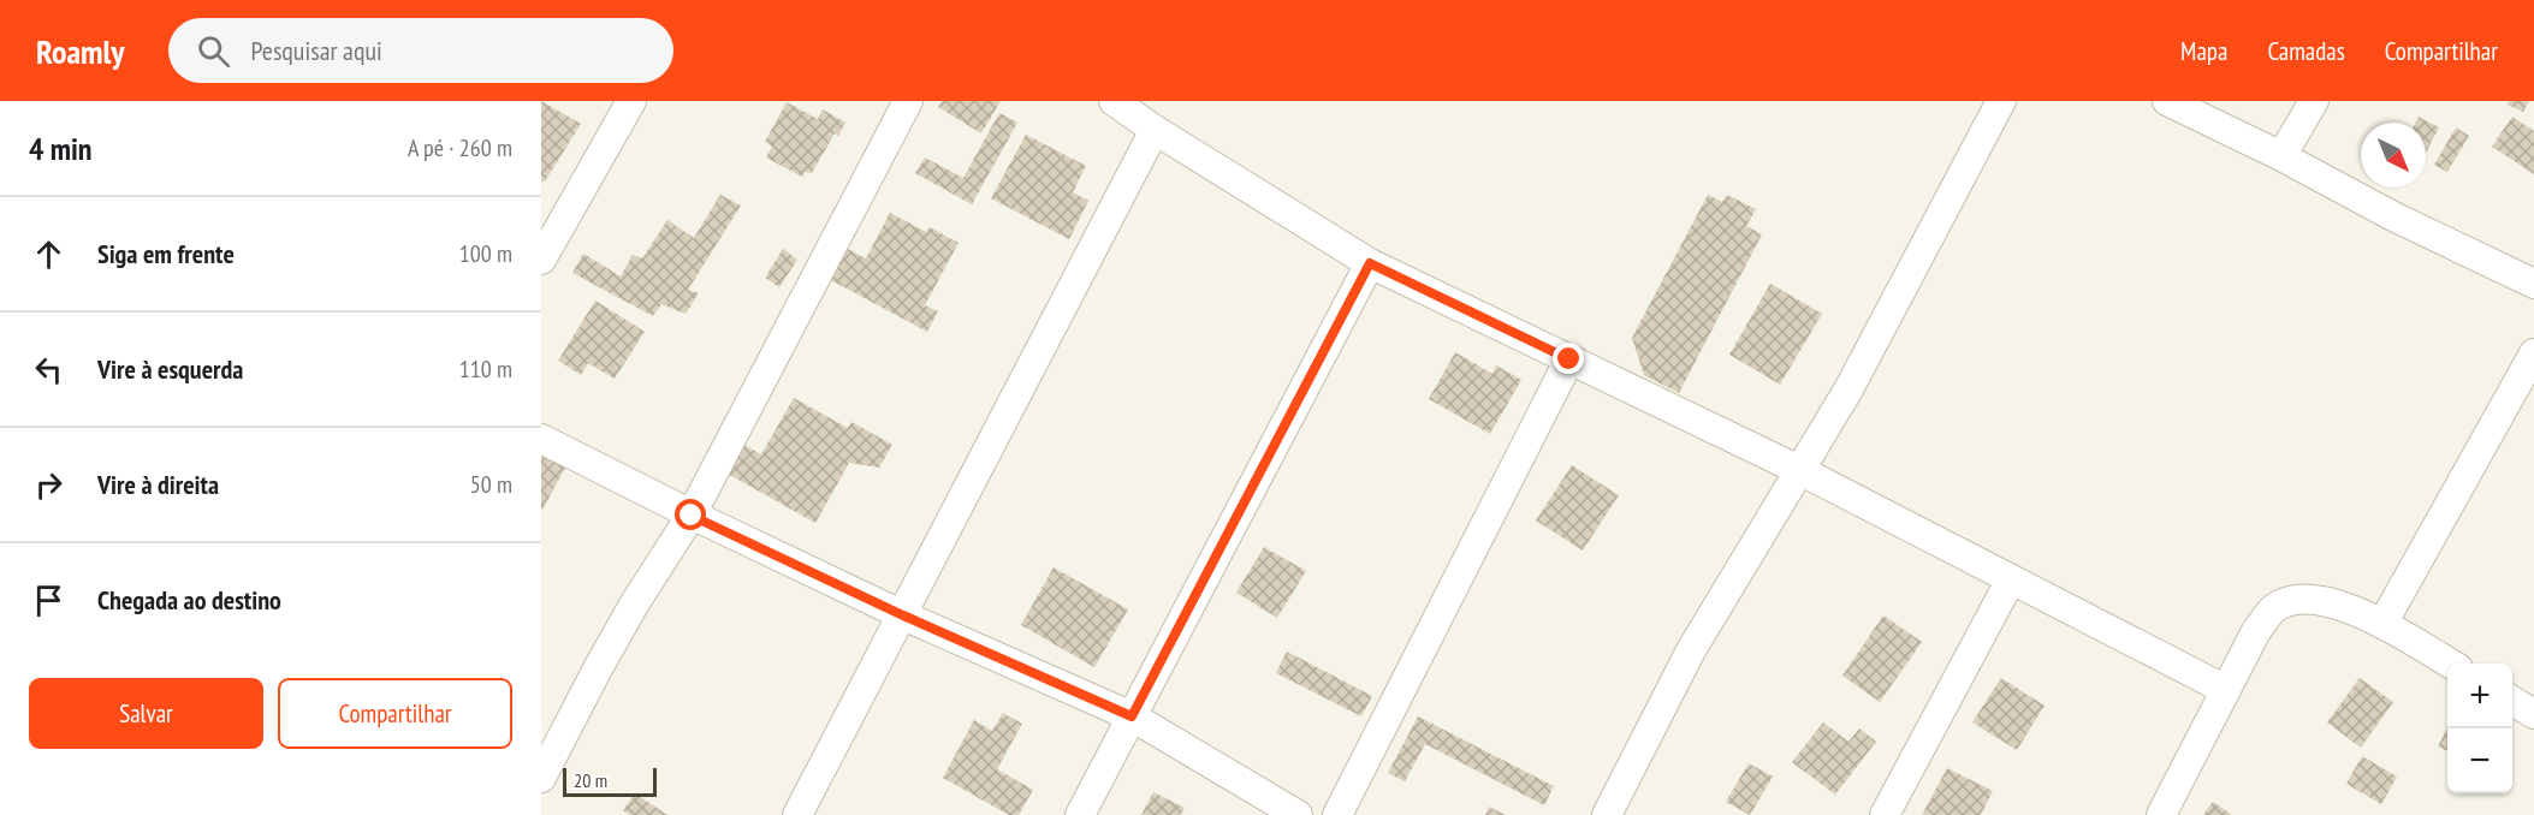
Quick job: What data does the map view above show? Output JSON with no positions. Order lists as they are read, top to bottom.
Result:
{
  "scale_bar": "20 m",
  "north": "bottom right",
  "page": {
    "header": "Roamly",
    "search": "Pesquisar aqui",
    "nav": ["Mapa", "Camadas", "Compartilhar"],
    "heading": ["4 min", "A pé · 260 m"],
    "list": [
      ["Siga em frente", "100 m"],
      ["Vire à esquerda", "110 m"],
      ["Vire à direita", "50 m"],
      "Chegada ao destino"
    ],
    "buttons": ["Salvar", "Compartilhar"],
    "map_buttons": ["+", "−"],
    "scale": "20 m"
  }
}
